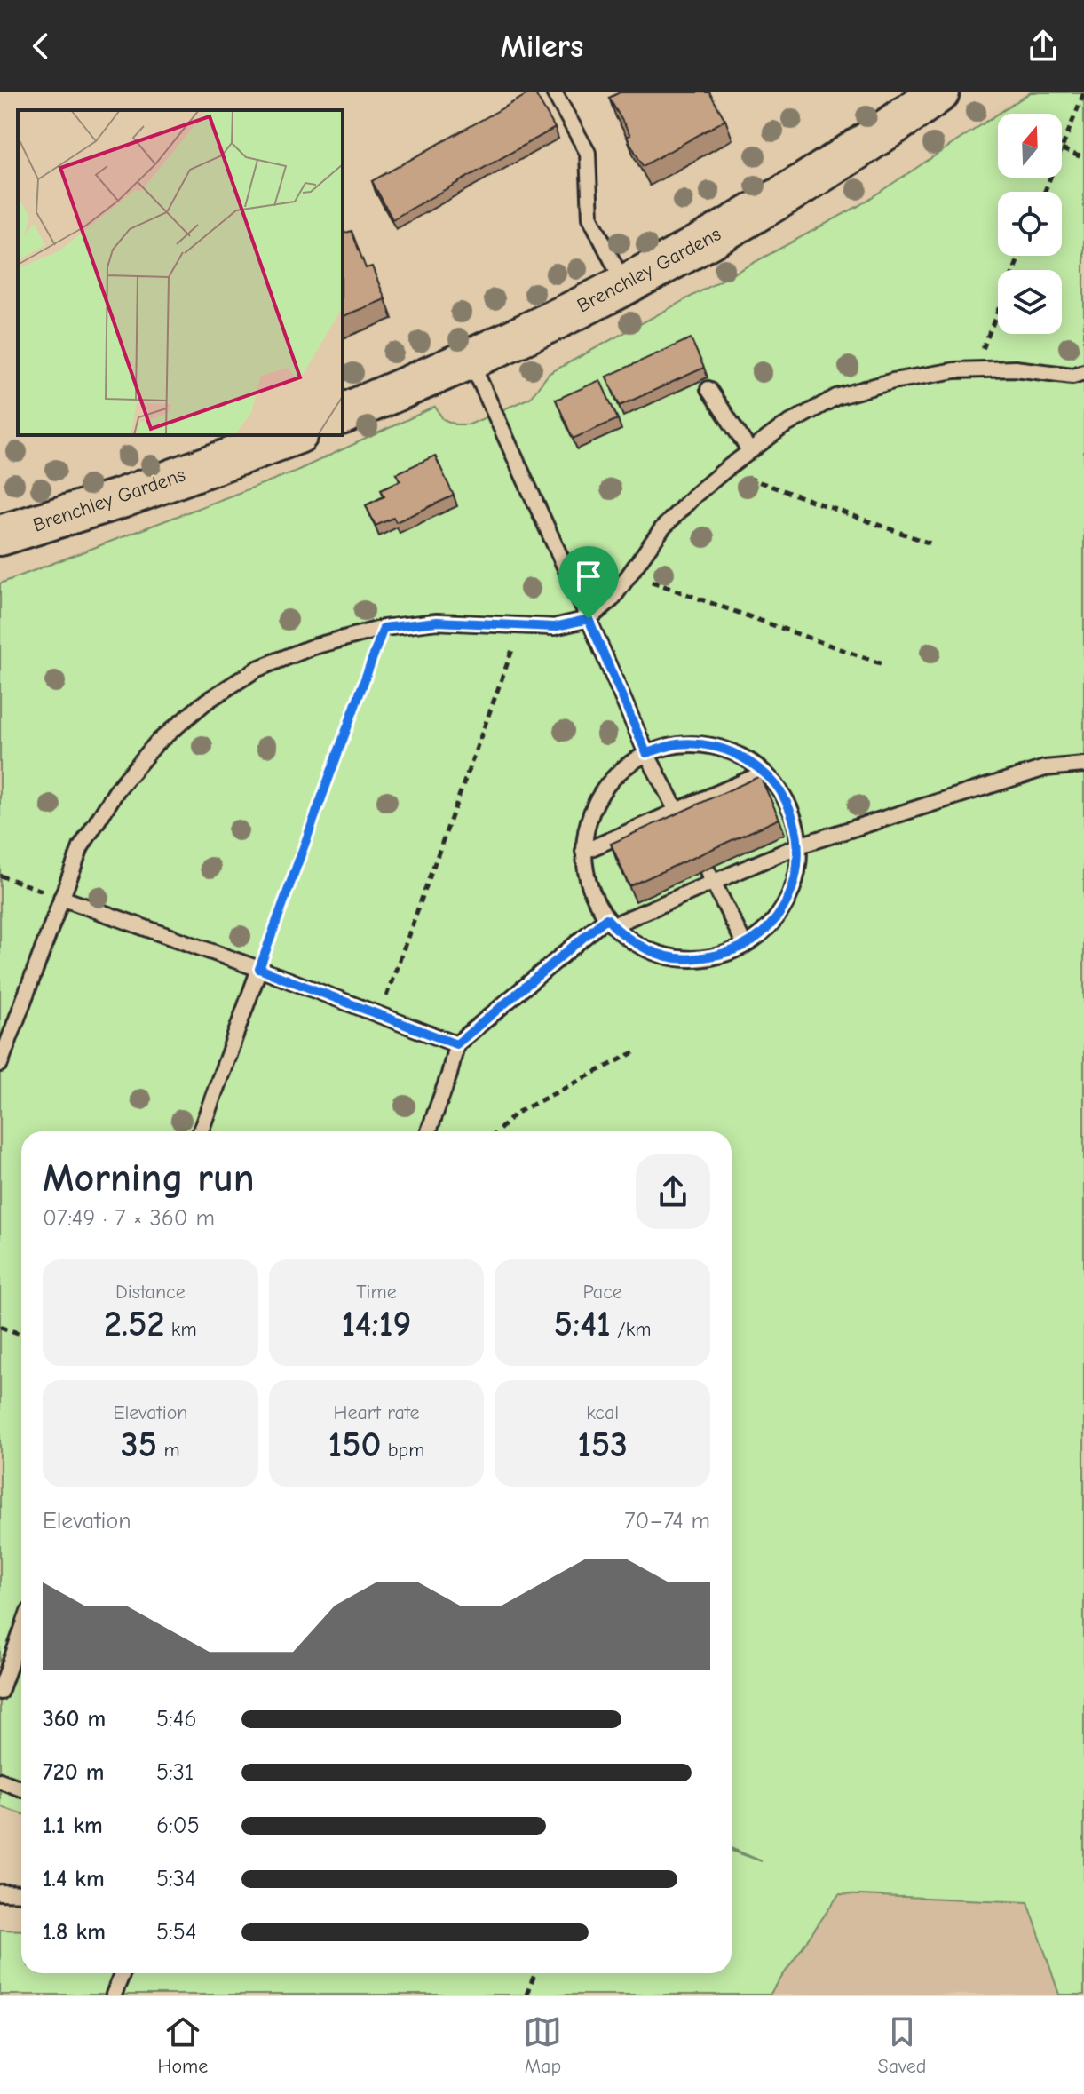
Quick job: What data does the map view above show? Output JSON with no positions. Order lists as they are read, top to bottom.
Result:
{
  "streets": {
    "street": ["Brenchley Gardens"]
  },
  "north": "top",
  "page": {
    "header": "Milers",
    "heading": ["Morning run", "07:49 · 7 × 360 m"],
    "stats": [
      ["Distance", "2.52 km"],
      ["Time", "14:19"],
      ["Pace", "5:41 /km"],
      ["Elevation", "35 m"],
      ["Heart rate", "150 bpm"],
      ["kcal", "153"]
    ],
    "chart": ["Elevation", "70–74 m"],
    "list": [
      {
        "name": "360 m",
        "note": "5:46"
      },
      {
        "name": "720 m",
        "note": "5:31"
      },
      {
        "name": "1.1 km",
        "note": "6:05"
      },
      {
        "name": "1.4 km",
        "note": "5:34"
      },
      {
        "name": "1.8 km",
        "note": "5:54"
      }
    ],
    "tabs": ["Home", "Map", "Saved"]
  }
}
